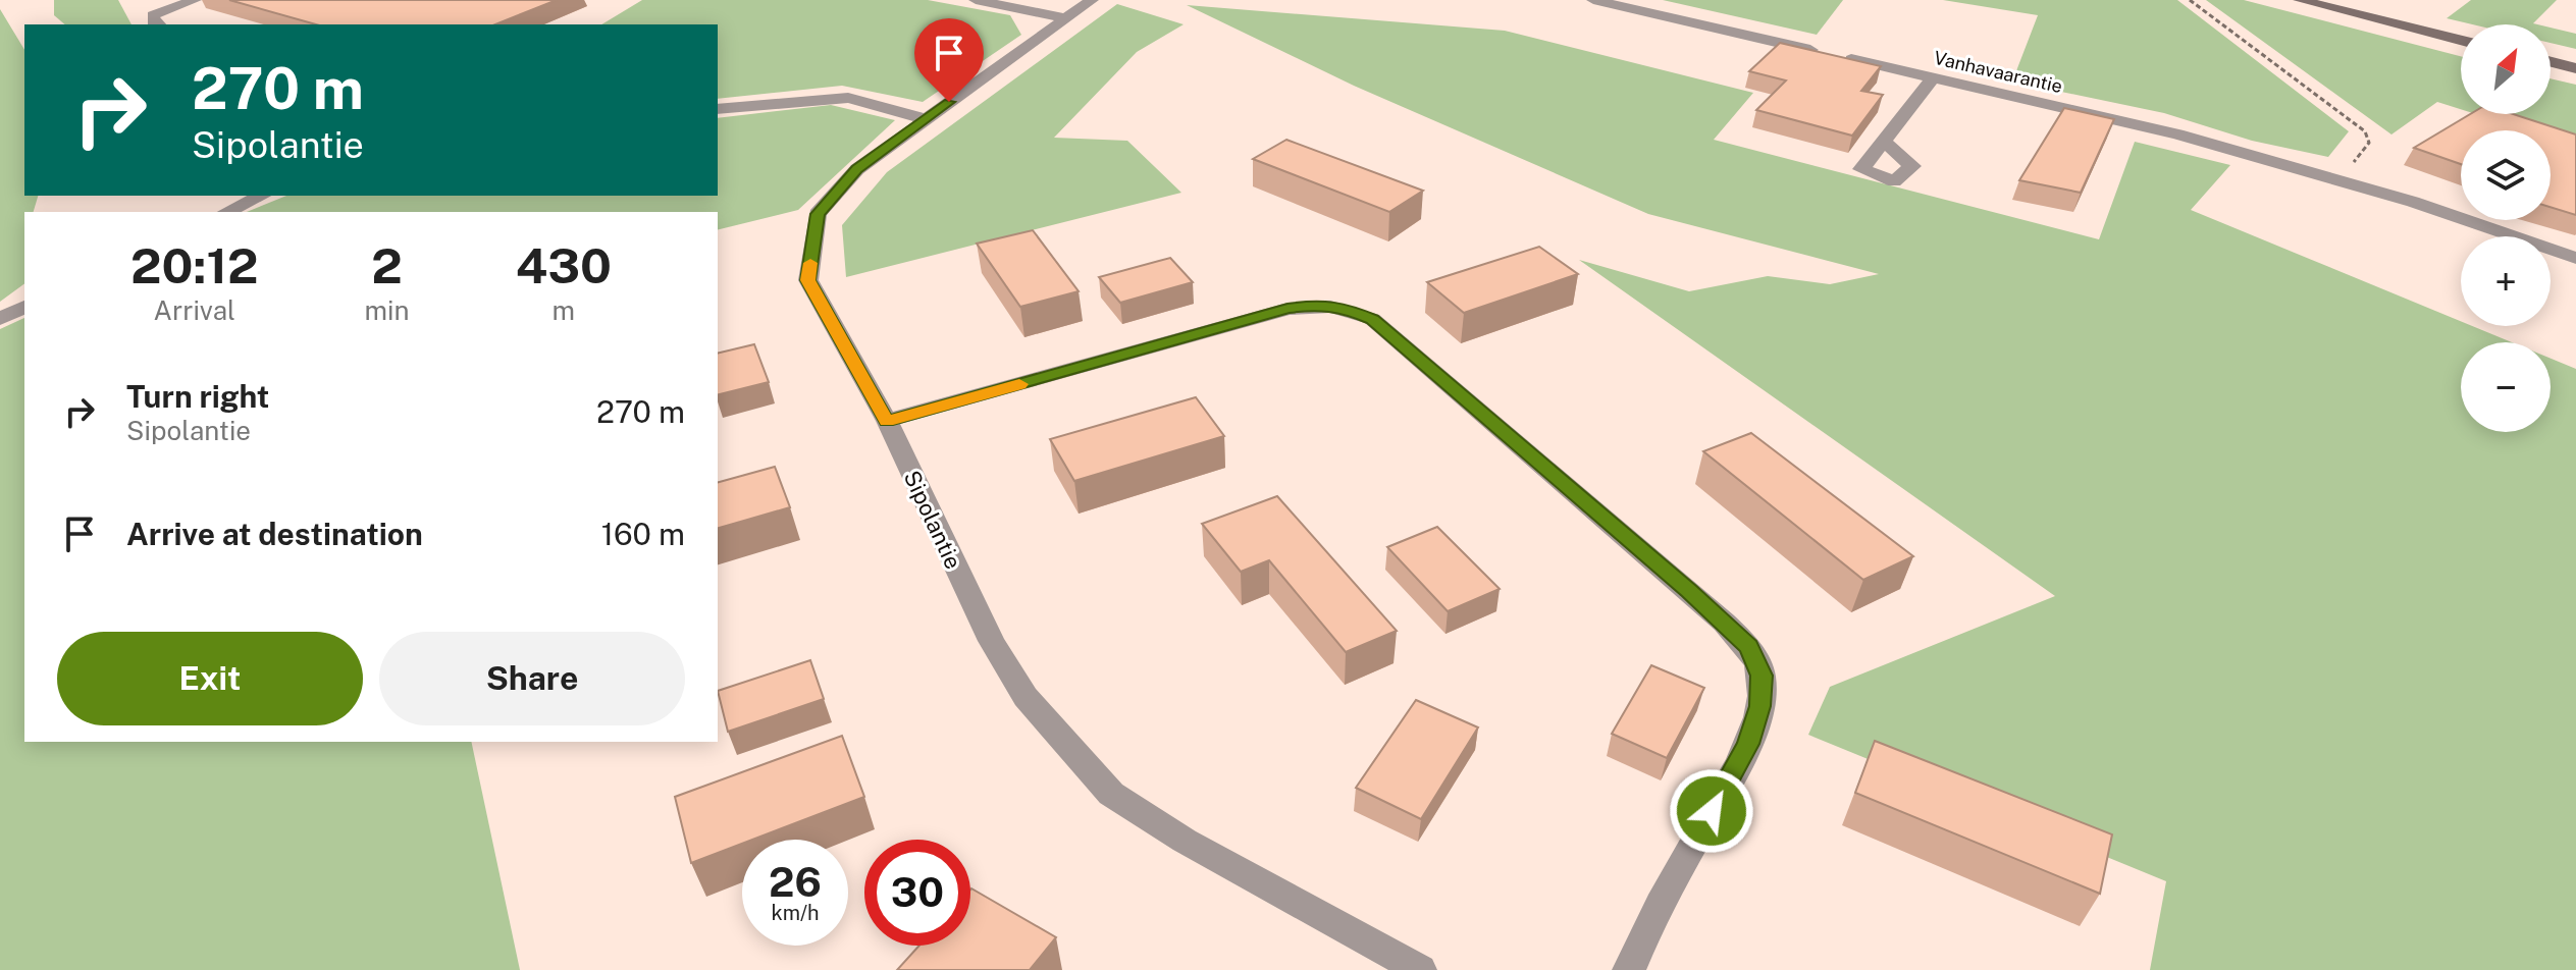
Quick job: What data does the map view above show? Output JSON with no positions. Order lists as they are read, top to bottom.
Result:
{
  "streets": {
    "street": ["Vanhavaarantie", "Sipolantie"]
  },
  "north": "top right",
  "page": {
    "map_buttons": ["+", "−"],
    "turn": ["270 m", "Sipolantie"],
    "eta": [
      "20:12",
      "Arrival",
      "2",
      "min",
      "430",
      "m"
    ],
    "list": [
      {
        "name": "Turn right",
        "note": "Sipolantie",
        "value": "270 m"
      },
      {
        "name": "Arrive at destination",
        "value": "160 m"
      }
    ],
    "buttons": ["Exit", "Share"],
    "speed": "26 km/h",
    "limit": "30"
  }
}
